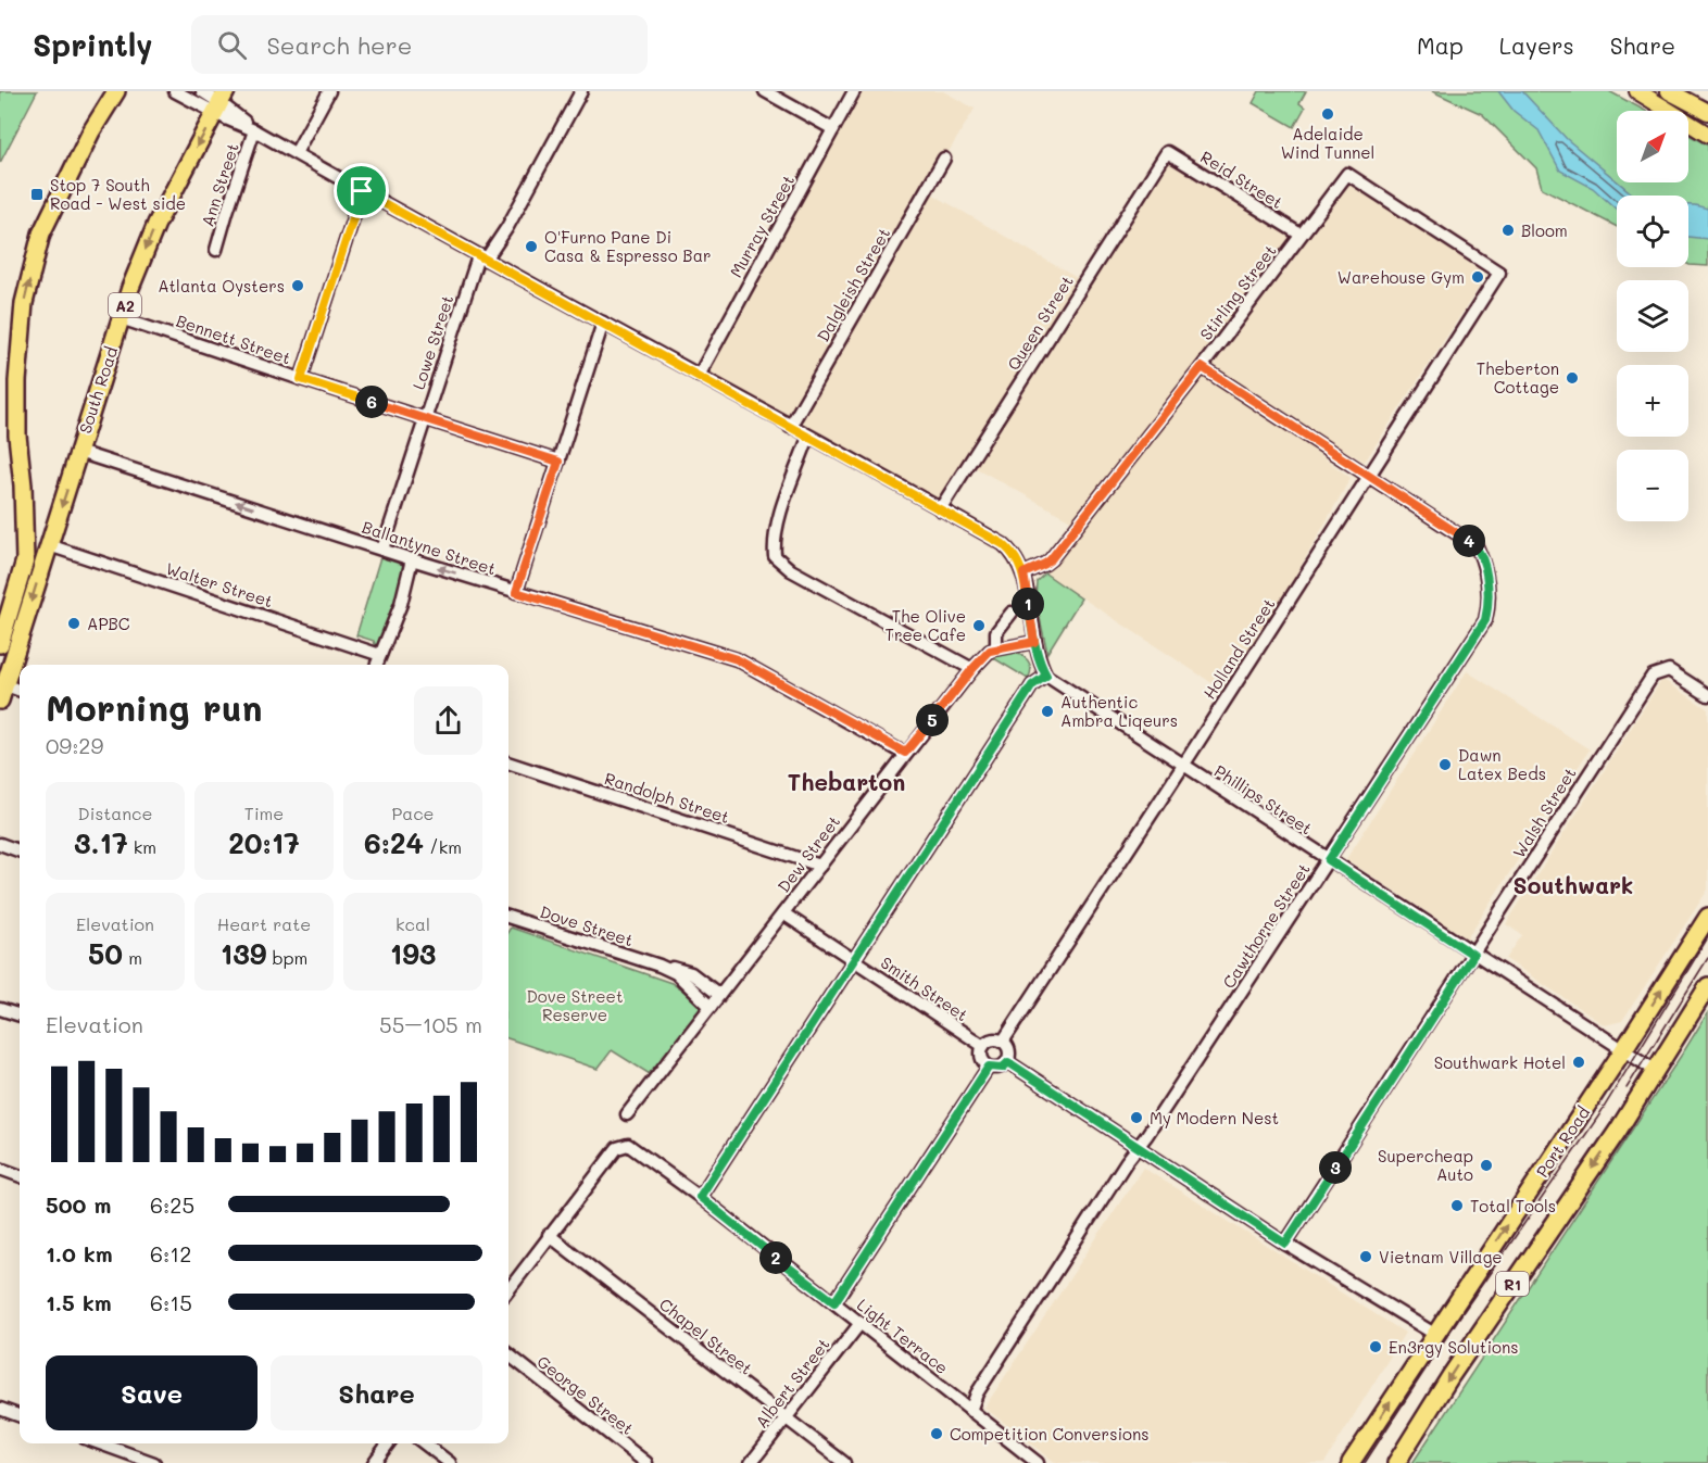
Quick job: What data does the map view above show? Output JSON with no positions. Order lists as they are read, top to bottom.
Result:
{
  "streets": {
    "highway": [
      "A2",
      "South Road",
      "Port Road",
      "R1"
    ],
    "street": [
      "Reid Street",
      "Ann Street",
      "Murray Street",
      "Dalgleish Street",
      "Stirling Street",
      "Queen Street",
      "Bennett Street",
      "Lowe Street",
      "Ballantyne Street",
      "Walter Street",
      "Holland Street",
      "Randolph Street",
      "Phillips Street",
      "Walsh Street",
      "Dew Street",
      "Dove Street",
      "Cawthorne Street",
      "Smith Street",
      "Chapel Street",
      "Light Terrace",
      "Albert Street",
      "George Street"
    ]
  },
  "crossings": [
    ["Reid Street", "Stirling Street"],
    ["Reid Street", "Queen Street"],
    ["Stirling Street", "Holland Street"],
    ["Bennett Street", "Lowe Street"],
    ["Bennett Street", "South Road"],
    ["Lowe Street", "Ballantyne Street"],
    ["South Road", "Ballantyne Street"],
    ["South Road", "Walter Street"],
    ["Ballantyne Street", "Dew Street"],
    ["Holland Street", "Phillips Street"],
    ["Holland Street", "Cawthorne Street"],
    ["Holland Street", "Smith Street"],
    ["Randolph Street", "Dew Street"],
    ["Phillips Street", "Walsh Street"],
    ["Phillips Street", "Cawthorne Street"],
    ["Phillips Street", "Port Road"],
    ["Phillips Street", "R1"],
    ["Dew Street", "Dove Street"],
    ["Dew Street", "Smith Street"],
    ["Cawthorne Street", "Light Terrace"],
    ["Chapel Street", "Light Terrace"],
    ["Chapel Street", "Albert Street"],
    ["Light Terrace", "Albert Street"]
  ],
  "one_way": ["Ballantyne Street"],
  "districts": ["Thebarton", "Southwark"],
  "parks": ["Dove Street Reserve"],
  "places": {
    "other": [
      "Adelaide Wind Tunnel",
      "Bloom",
      "O'Furno Pane Di Casa & Espresso Bar",
      "Warehouse Gym",
      "Atlanta Oysters",
      "Theberton Cottage",
      "APBC",
      "The Olive Tree Cafe",
      "Authentic Ambra Liqeurs",
      "Dawn Latex Beds",
      "Southwark Hotel",
      "My Modern Nest",
      "Supercheap Auto",
      "Total Tools",
      "Vietnam Village",
      "En3rgy Solutions",
      "Competition Conversions"
    ],
    "transit": ["Stop 7 South Road - West side"]
  },
  "north": "top right",
  "page": {
    "header": "Sprintly",
    "search": "Search here",
    "nav": ["Map", "Layers", "Share"],
    "map_buttons": ["+", "−"],
    "pins": [
      "6",
      "4",
      "1",
      "5",
      "3",
      "2"
    ],
    "heading": ["Morning run", "09:29"],
    "stats": [
      ["Distance", "3.17 km"],
      ["Time", "20:17"],
      ["Pace", "6:24 /km"],
      ["Elevation", "50 m"],
      ["Heart rate", "139 bpm"],
      ["kcal", "193"]
    ],
    "chart": ["Elevation", "55–105 m"],
    "list": [
      {
        "name": "500 m",
        "note": "6:25"
      },
      {
        "name": "1.0 km",
        "note": "6:12"
      },
      {
        "name": "1.5 km",
        "note": "6:15"
      }
    ],
    "buttons": ["Save", "Share"]
  }
}
